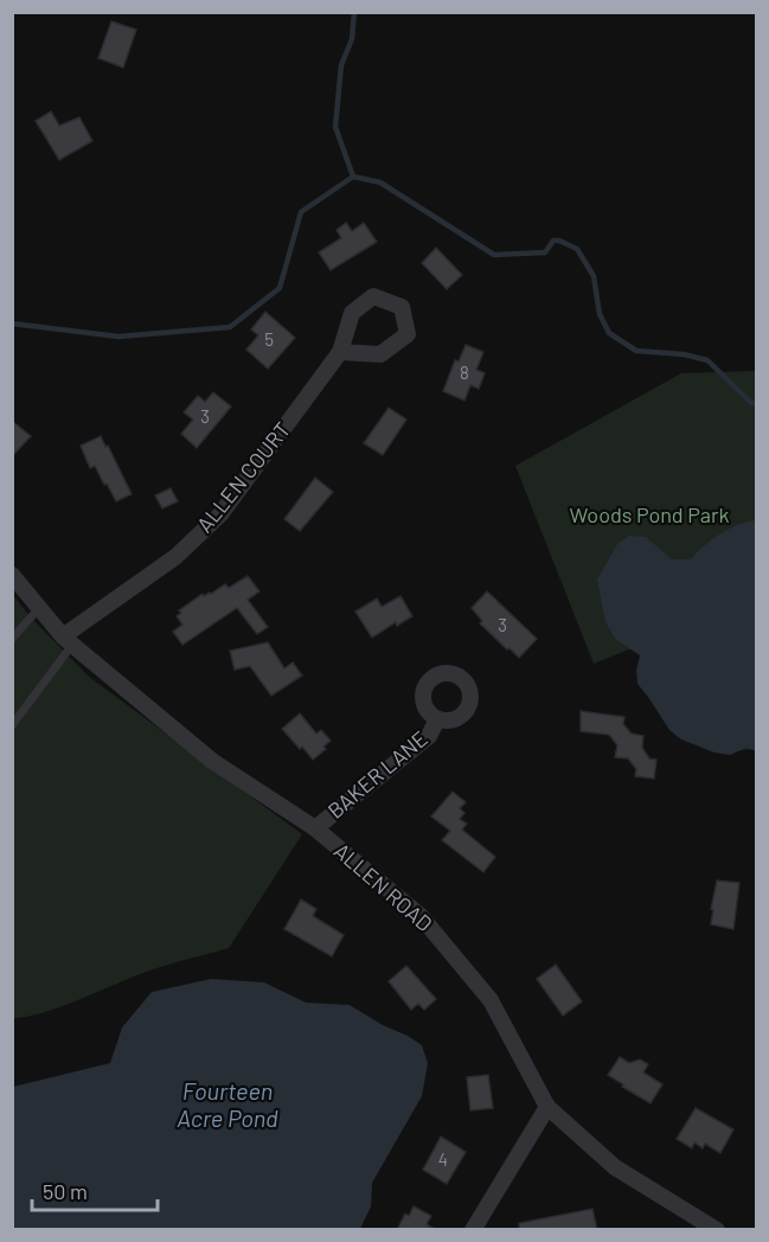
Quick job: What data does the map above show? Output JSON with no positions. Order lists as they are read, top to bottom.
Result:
{
  "streets": {
    "street": ["ALLEN COURT", "BAKER LANE", "ALLEN ROAD"]
  },
  "crossings": [
    ["ALLEN COURT", "ALLEN ROAD"],
    ["BAKER LANE", "ALLEN ROAD"]
  ],
  "water": ["Fourteen Acre Pond"],
  "parks": ["Woods Pond Park"],
  "house_numbers": [
    "5",
    "8",
    "3",
    "3",
    "4"
  ],
  "scale_bar": "50 m"
}
